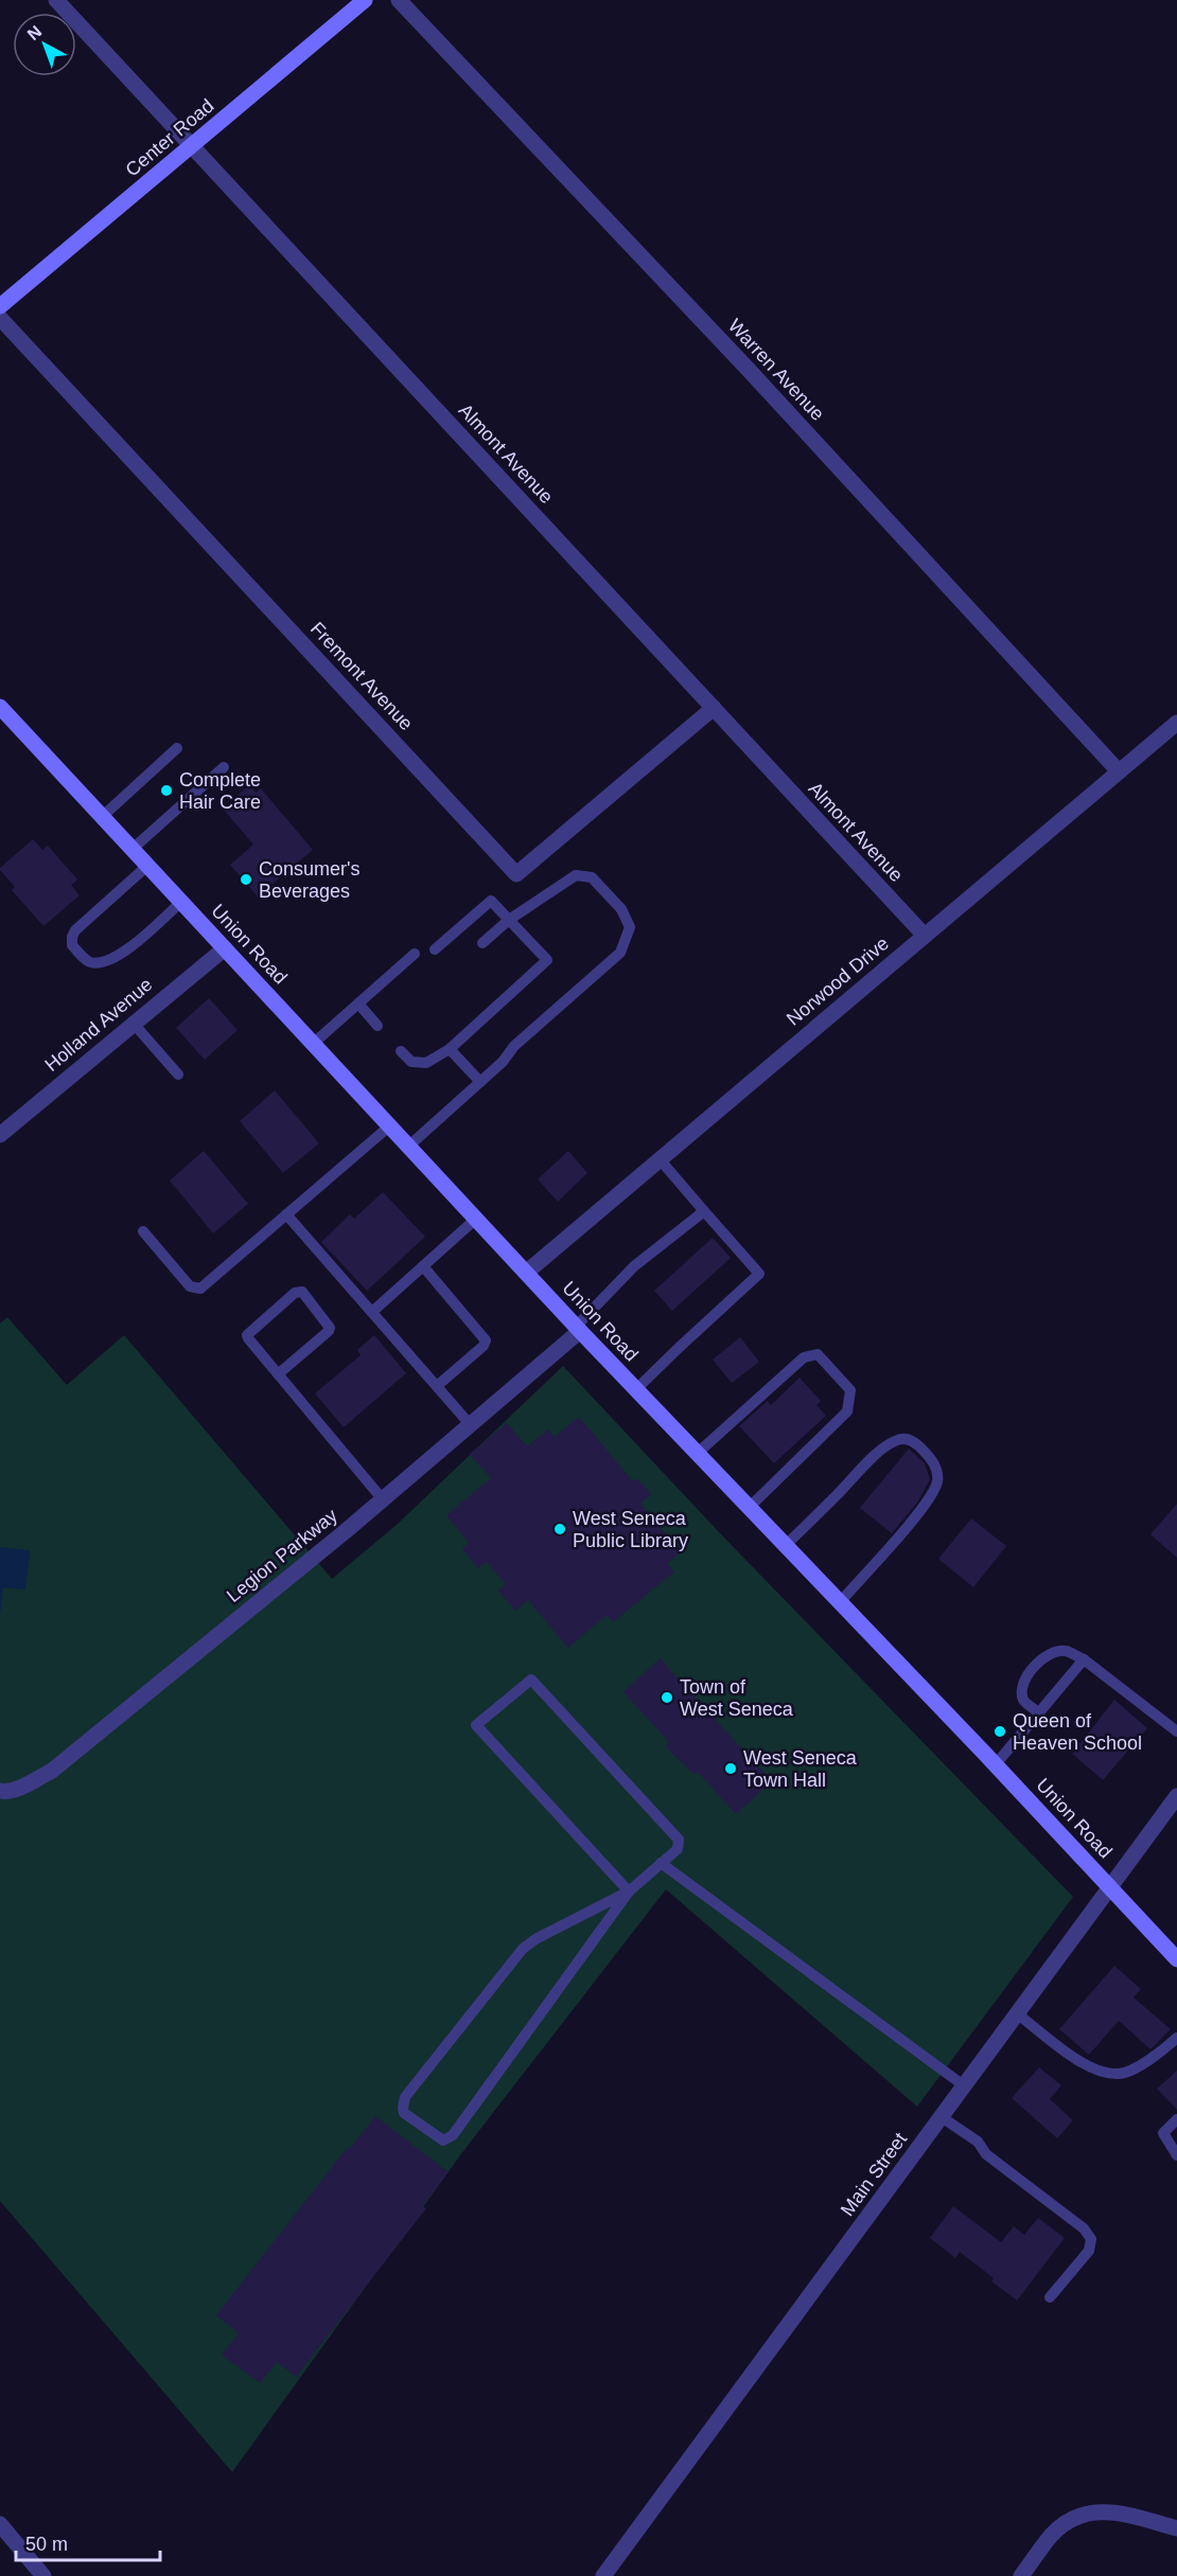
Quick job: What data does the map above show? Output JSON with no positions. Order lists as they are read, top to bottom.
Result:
{
  "streets": {
    "main road": ["Center Road", "Union Road"],
    "street": [
      "Warren Avenue",
      "Almont Avenue",
      "Fremont Avenue",
      "Norwood Drive",
      "Holland Avenue",
      "Legion Parkway",
      "Main Street"
    ]
  },
  "crossings": [
    ["Center Road", "Almont Avenue"],
    ["Warren Avenue", "Norwood Drive"],
    ["Almont Avenue", "Fremont Avenue"],
    ["Almont Avenue", "Norwood Drive"],
    ["Union Road", "Norwood Drive"],
    ["Union Road", "Holland Avenue"],
    ["Union Road", "Legion Parkway"],
    ["Union Road", "Main Street"]
  ],
  "places": [
    "Complete Hair Care",
    "Consumer's Beverages",
    "West Seneca Public Library",
    "Town of West Seneca",
    "Queen of Heaven School",
    "West Seneca Town Hall"
  ],
  "scale_bar": "50 m",
  "north": "top left"
}
